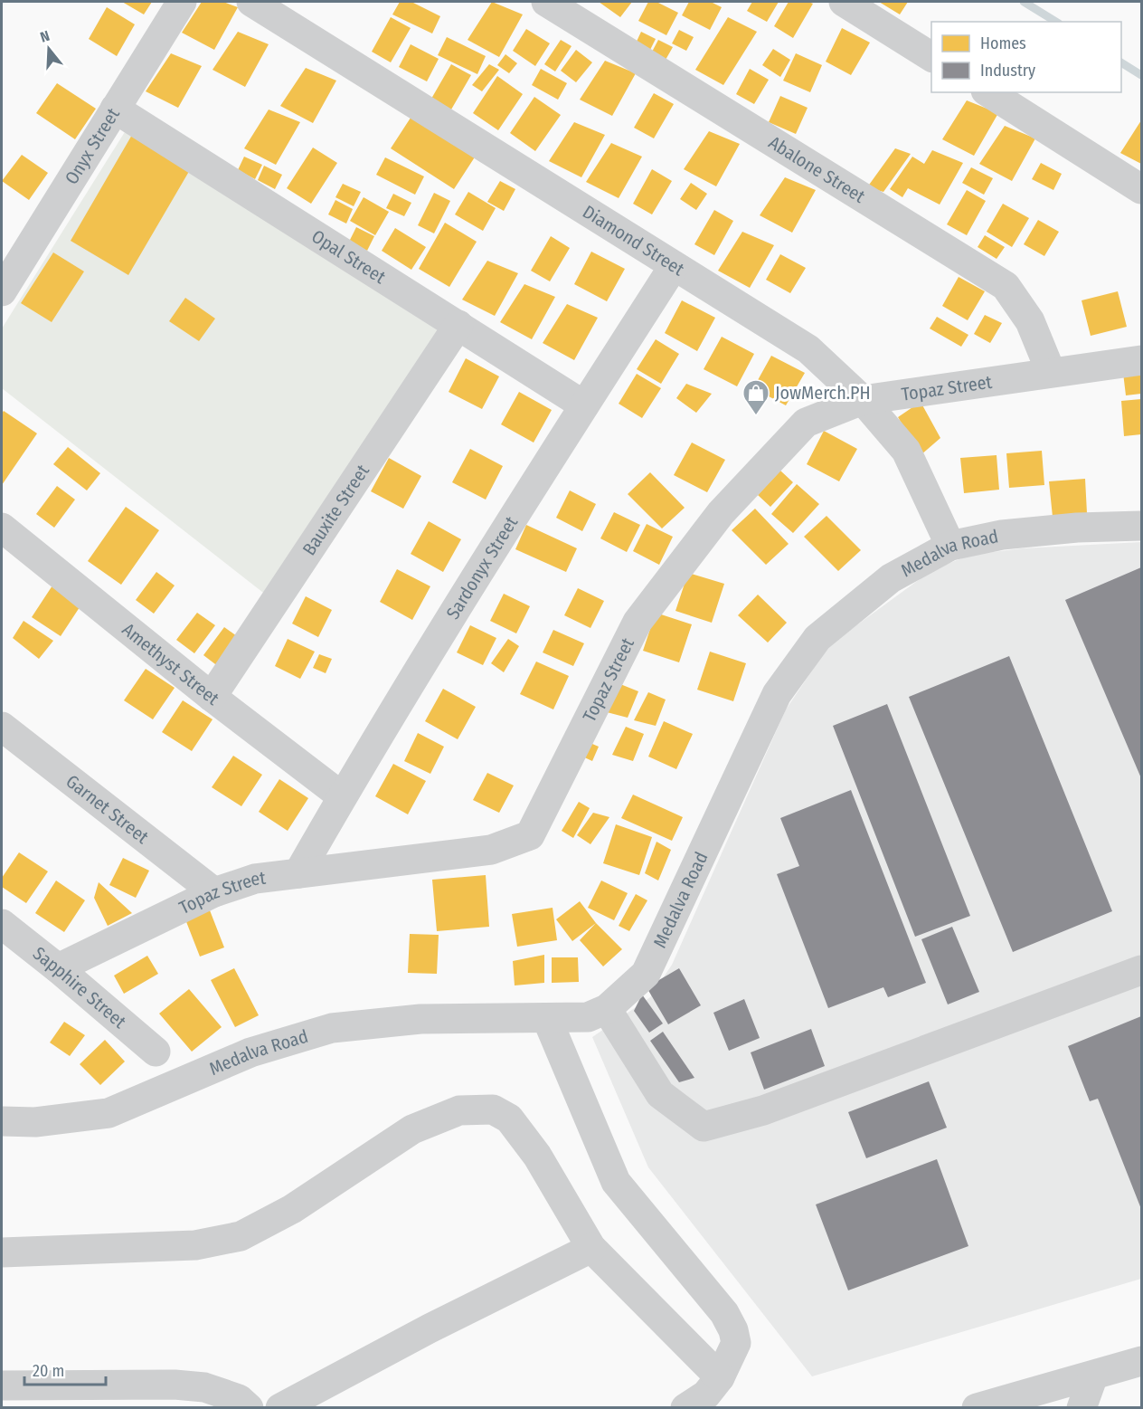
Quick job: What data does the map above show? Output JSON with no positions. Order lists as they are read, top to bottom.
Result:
{
  "streets": {
    "street": [
      "Onyx Street",
      "Abalone Street",
      "Diamond Street",
      "Opal Street",
      "Topaz Street",
      "Bauxite Street",
      "Medalva Road",
      "Sardonyx Street",
      "Amethyst Street",
      "Garnet Street",
      "Sapphire Street"
    ]
  },
  "crossings": [
    ["Onyx Street", "Opal Street"],
    ["Abalone Street", "Topaz Street"],
    ["Diamond Street", "Topaz Street"],
    ["Diamond Street", "Medalva Road"],
    ["Diamond Street", "Sardonyx Street"],
    ["Opal Street", "Bauxite Street"],
    ["Opal Street", "Sardonyx Street"],
    ["Topaz Street", "Sardonyx Street"],
    ["Topaz Street", "Garnet Street"],
    ["Topaz Street", "Sapphire Street"],
    ["Bauxite Street", "Amethyst Street"],
    ["Sardonyx Street", "Amethyst Street"]
  ],
  "places": {
    "shop": ["JowMerch.PH"]
  },
  "legend": ["Homes", "Industry"],
  "scale_bar": "20 m",
  "north": "top"
}
